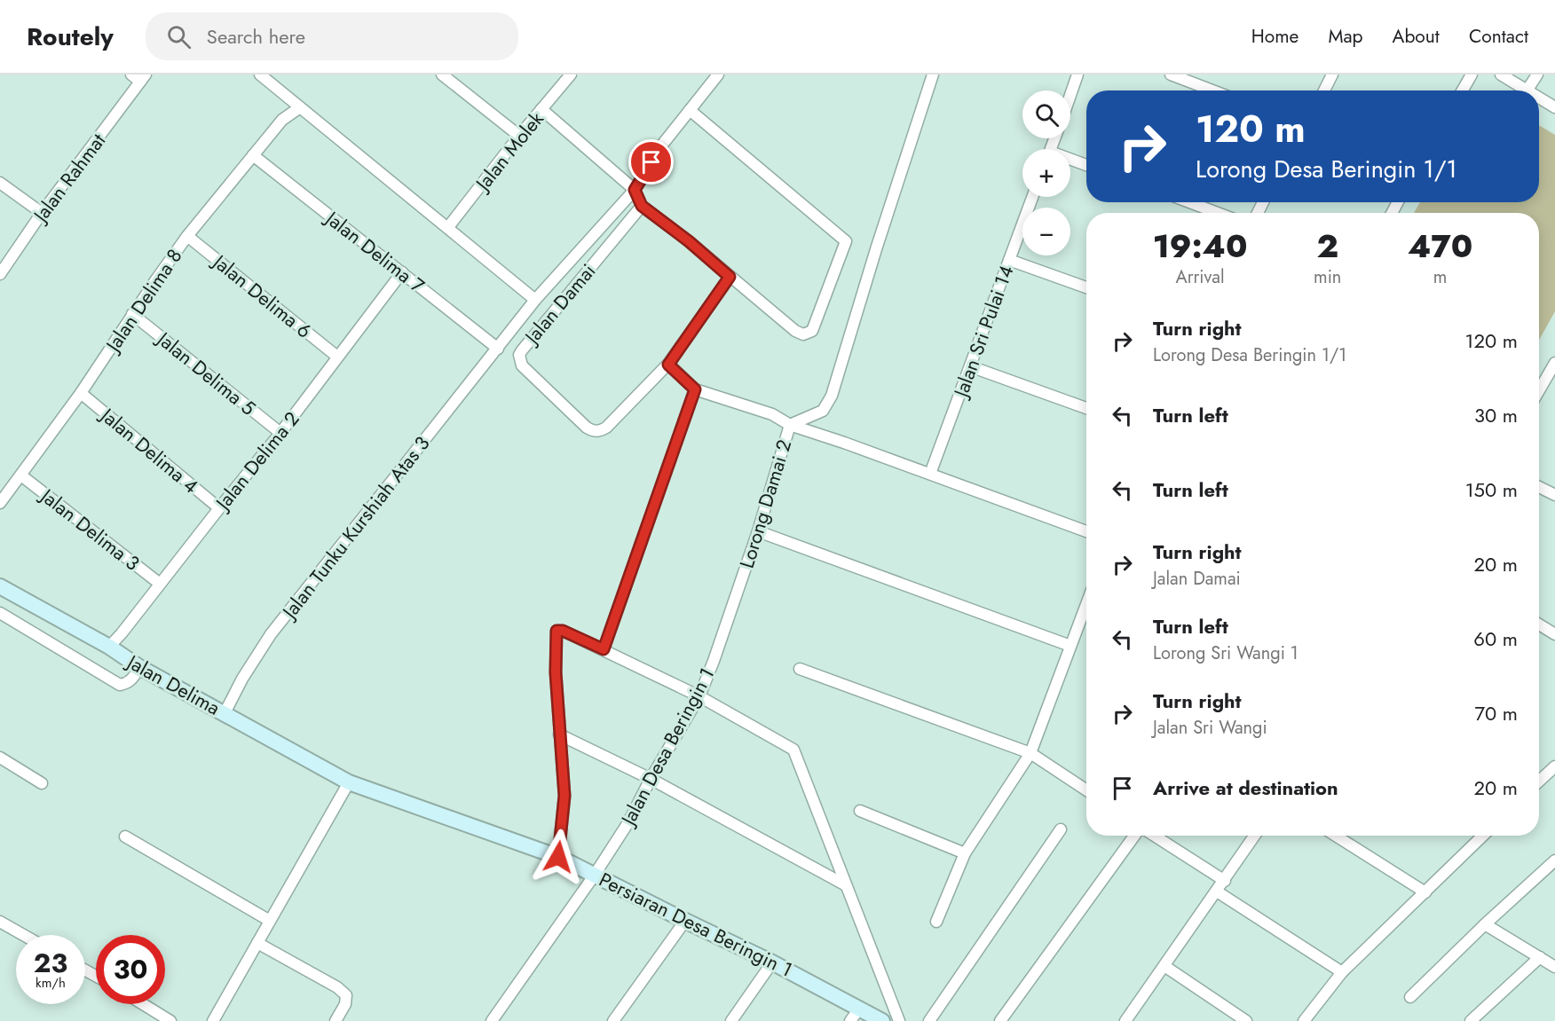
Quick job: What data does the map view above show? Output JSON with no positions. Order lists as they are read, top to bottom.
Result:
{
  "streets": {
    "main road": ["Jalan Delima", "Persiaran Desa Beringin 1"],
    "street": [
      "Jalan Molek",
      "Jalan Rahmat",
      "Jalan Delima 7",
      "Jalan Delima 6",
      "Jalan Delima 8",
      "Jalan Damai",
      "Jalan Sri Pulai 14",
      "Jalan Delima 5",
      "Jalan Delima 4",
      "Jalan Delima 2",
      "Lorong Damai 2",
      "Jalan Tunku Kurshiah Atas 3",
      "Jalan Delima 3",
      "Jalan Desa Beringin 1"
    ]
  },
  "crossings": [
    ["Jalan Delima 7", "Jalan Delima 8"],
    ["Jalan Delima 7", "Jalan Delima 2"],
    ["Jalan Delima 7", "Jalan Tunku Kurshiah Atas 3"],
    ["Jalan Delima 6", "Jalan Delima 8"],
    ["Jalan Delima 6", "Jalan Delima 2"],
    ["Jalan Delima 8", "Jalan Delima 5"],
    ["Jalan Delima 8", "Jalan Delima 4"],
    ["Jalan Delima 8", "Jalan Delima 3"],
    ["Jalan Delima 5", "Jalan Delima 2"],
    ["Jalan Delima 4", "Jalan Delima 2"],
    ["Jalan Delima 2", "Jalan Delima 3"],
    ["Jalan Delima 2", "Jalan Delima"],
    ["Lorong Damai 2", "Jalan Desa Beringin 1"],
    ["Jalan Tunku Kurshiah Atas 3", "Jalan Delima"],
    ["Jalan Delima", "Persiaran Desa Beringin 1"],
    ["Jalan Desa Beringin 1", "Persiaran Desa Beringin 1"]
  ],
  "page": {
    "header": "Routely",
    "search": "Search here",
    "nav": [
      "Home",
      "Map",
      "About",
      "Contact"
    ],
    "map_buttons": ["+", "−"],
    "turn": ["120 m", "Lorong Desa Beringin 1/1"],
    "eta": [
      "19:40",
      "Arrival",
      "2",
      "min",
      "470",
      "m"
    ],
    "list": [
      {
        "name": "Turn right",
        "note": "Lorong Desa Beringin 1/1",
        "value": "120 m"
      },
      {
        "name": "Turn left",
        "value": "30 m"
      },
      {
        "name": "Turn left",
        "value": "150 m"
      },
      {
        "name": "Turn right",
        "note": "Jalan Damai",
        "value": "20 m"
      },
      {
        "name": "Turn left",
        "note": "Lorong Sri Wangi 1",
        "value": "60 m"
      },
      {
        "name": "Turn right",
        "note": "Jalan Sri Wangi",
        "value": "70 m"
      },
      {
        "name": "Arrive at destination",
        "value": "20 m"
      }
    ],
    "speed": "23 km/h",
    "limit": "30"
  }
}
